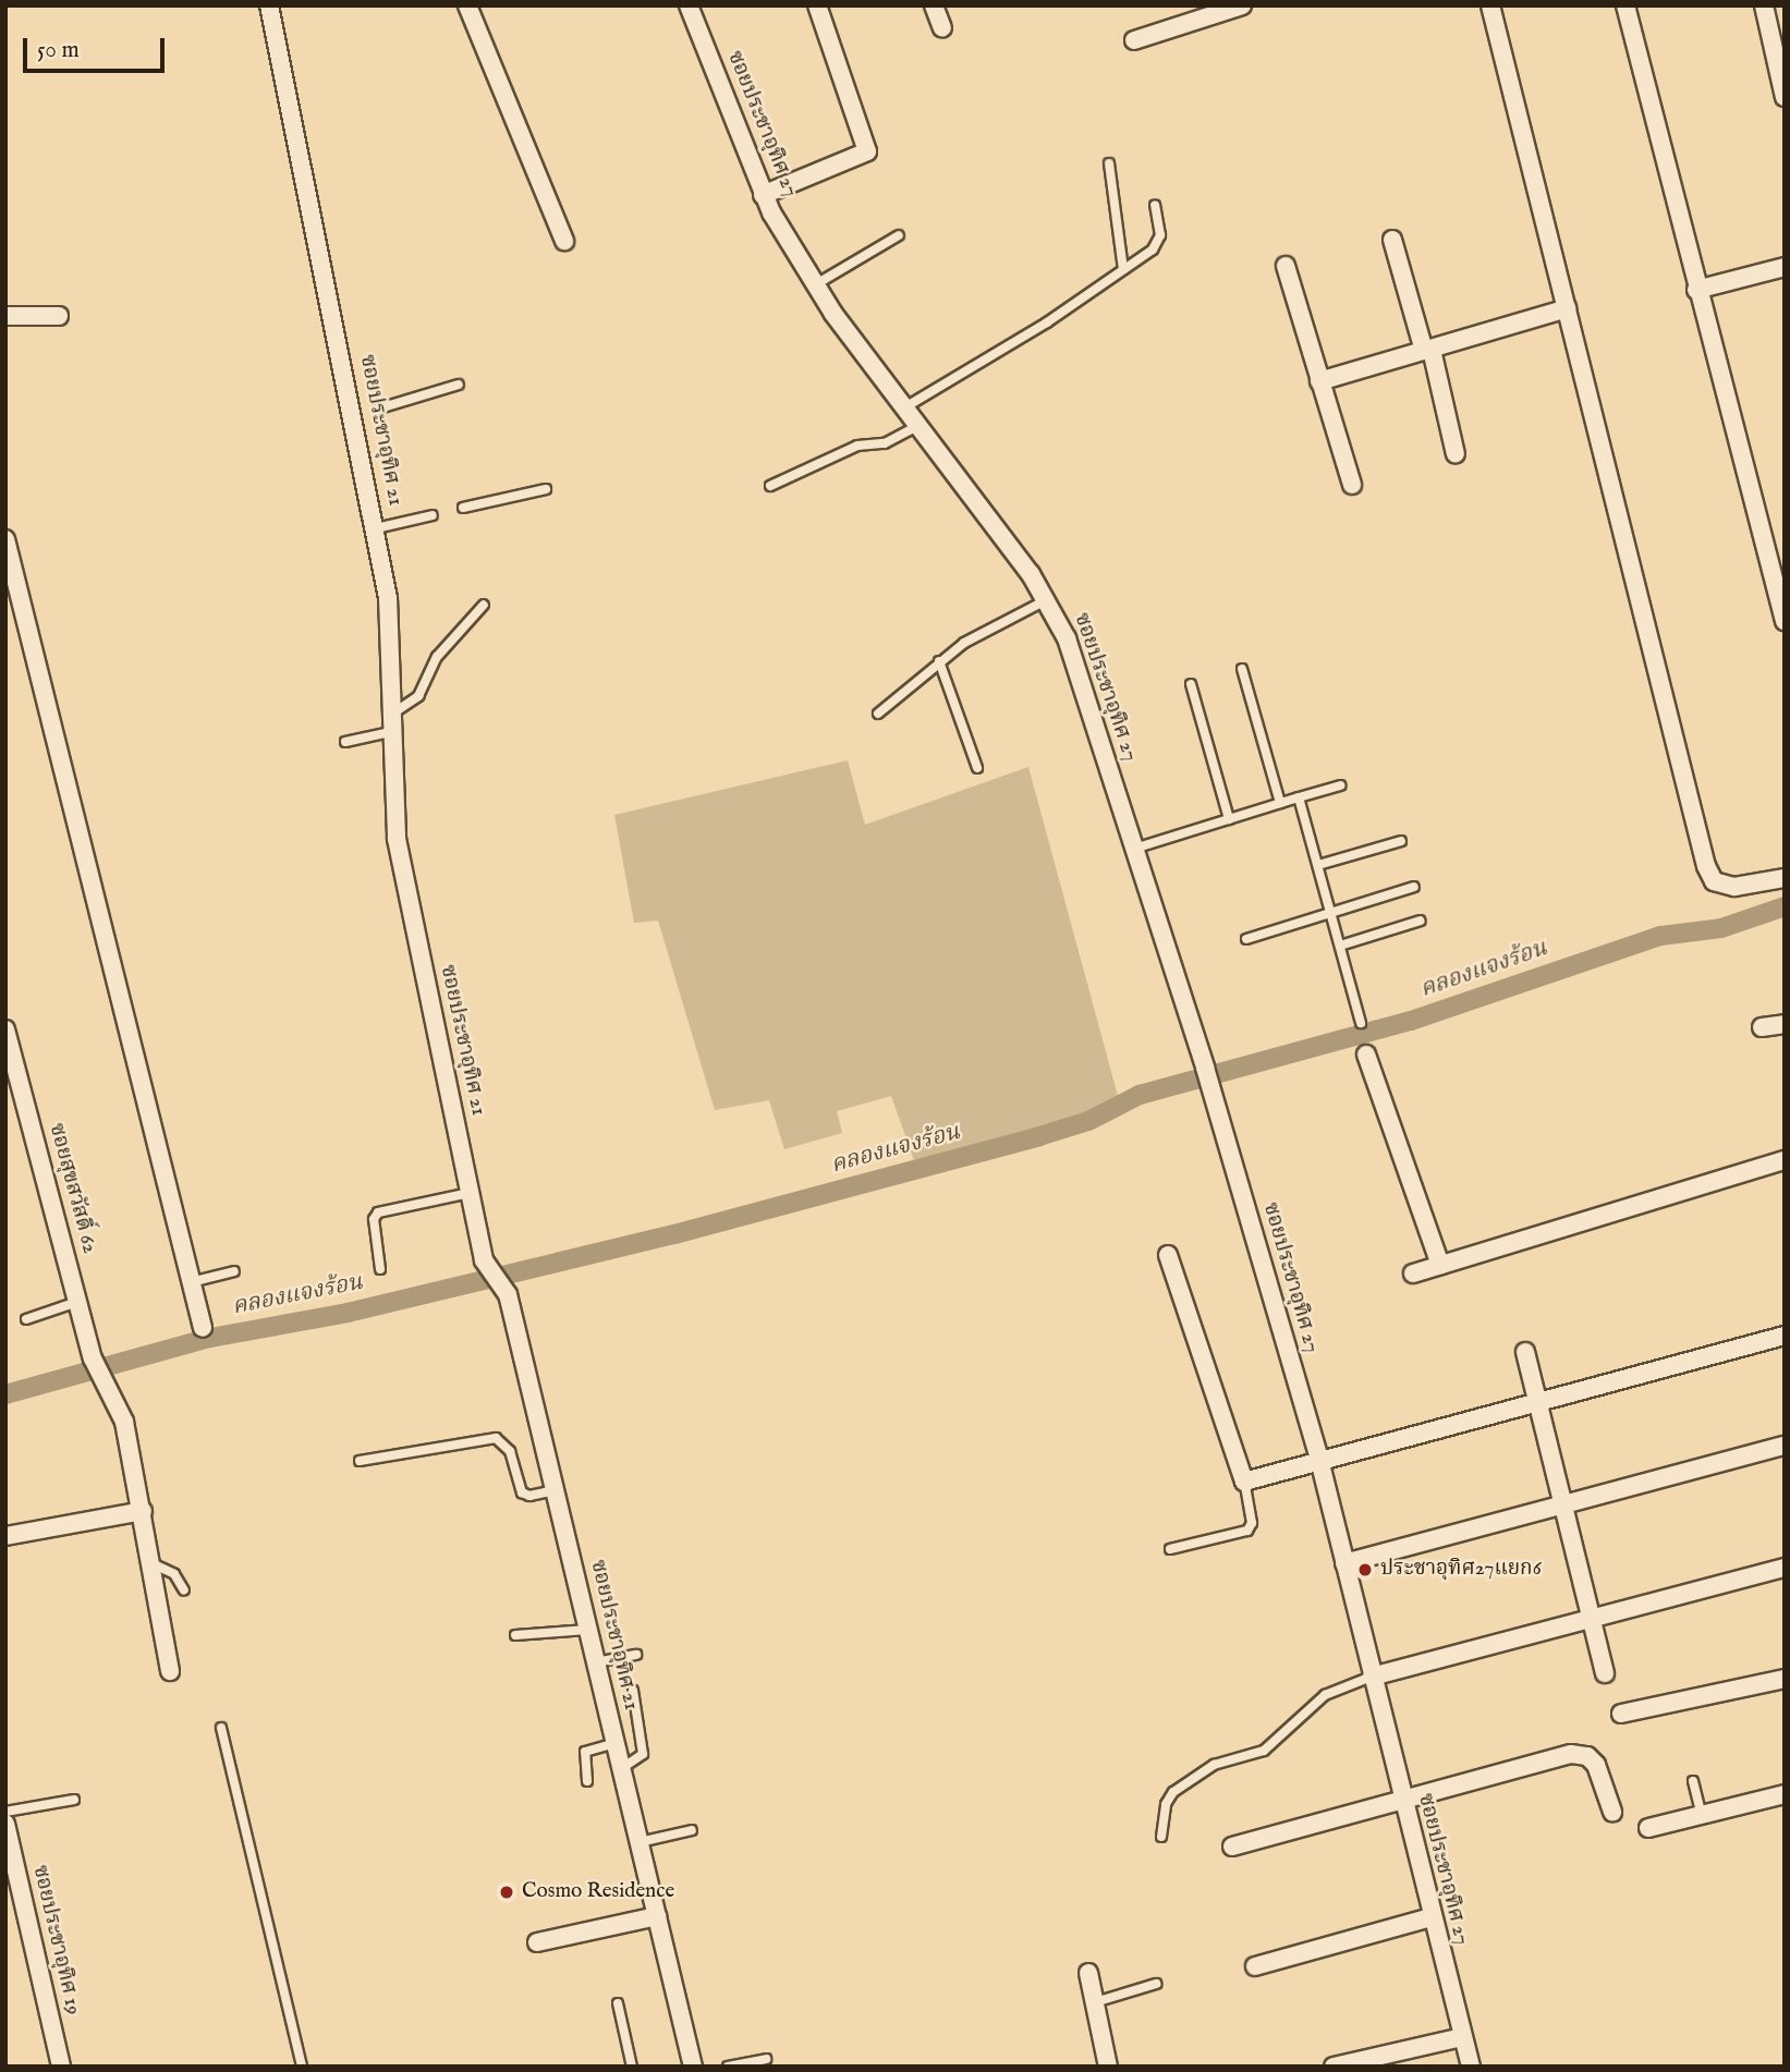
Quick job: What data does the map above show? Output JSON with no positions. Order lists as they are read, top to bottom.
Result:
{
  "streets": {
    "street": [
      "ซอยประชาอุทิศ 27",
      "ซอยประชาอุทิศ 21",
      "ซอยสุขสวัสดิ์ 62",
      "ซอยประชาอุทิศ 19"
    ]
  },
  "water": ["คลองแจงร้อน"],
  "places": ["ประชาอุทิศ27แยก6", "Cosmo Residence"],
  "scale_bar": "50 m"
}
